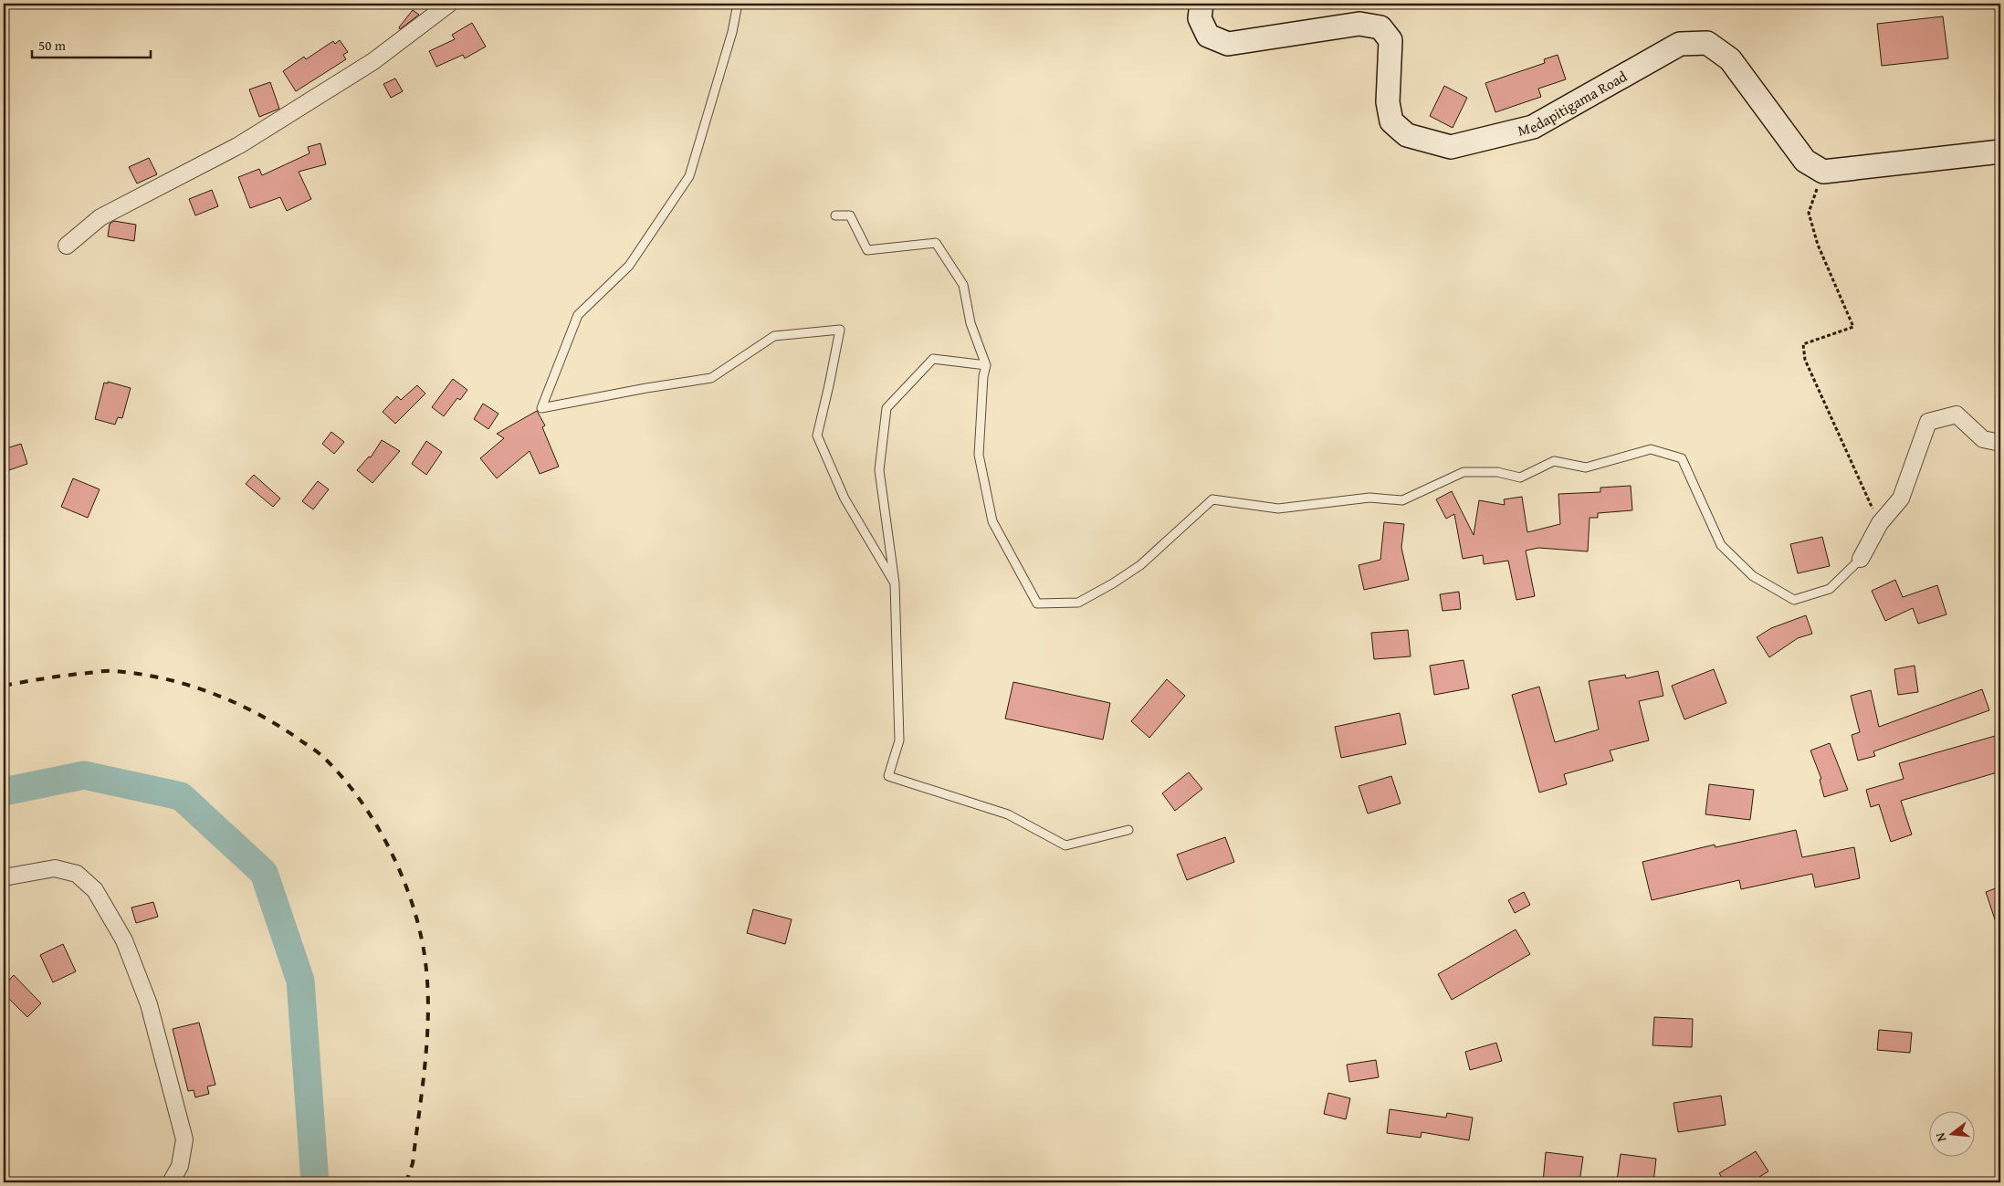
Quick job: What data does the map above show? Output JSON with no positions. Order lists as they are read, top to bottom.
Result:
{
  "streets": {
    "street": ["Medapitigama Road"]
  },
  "scale_bar": "50 m",
  "north": "left"
}
